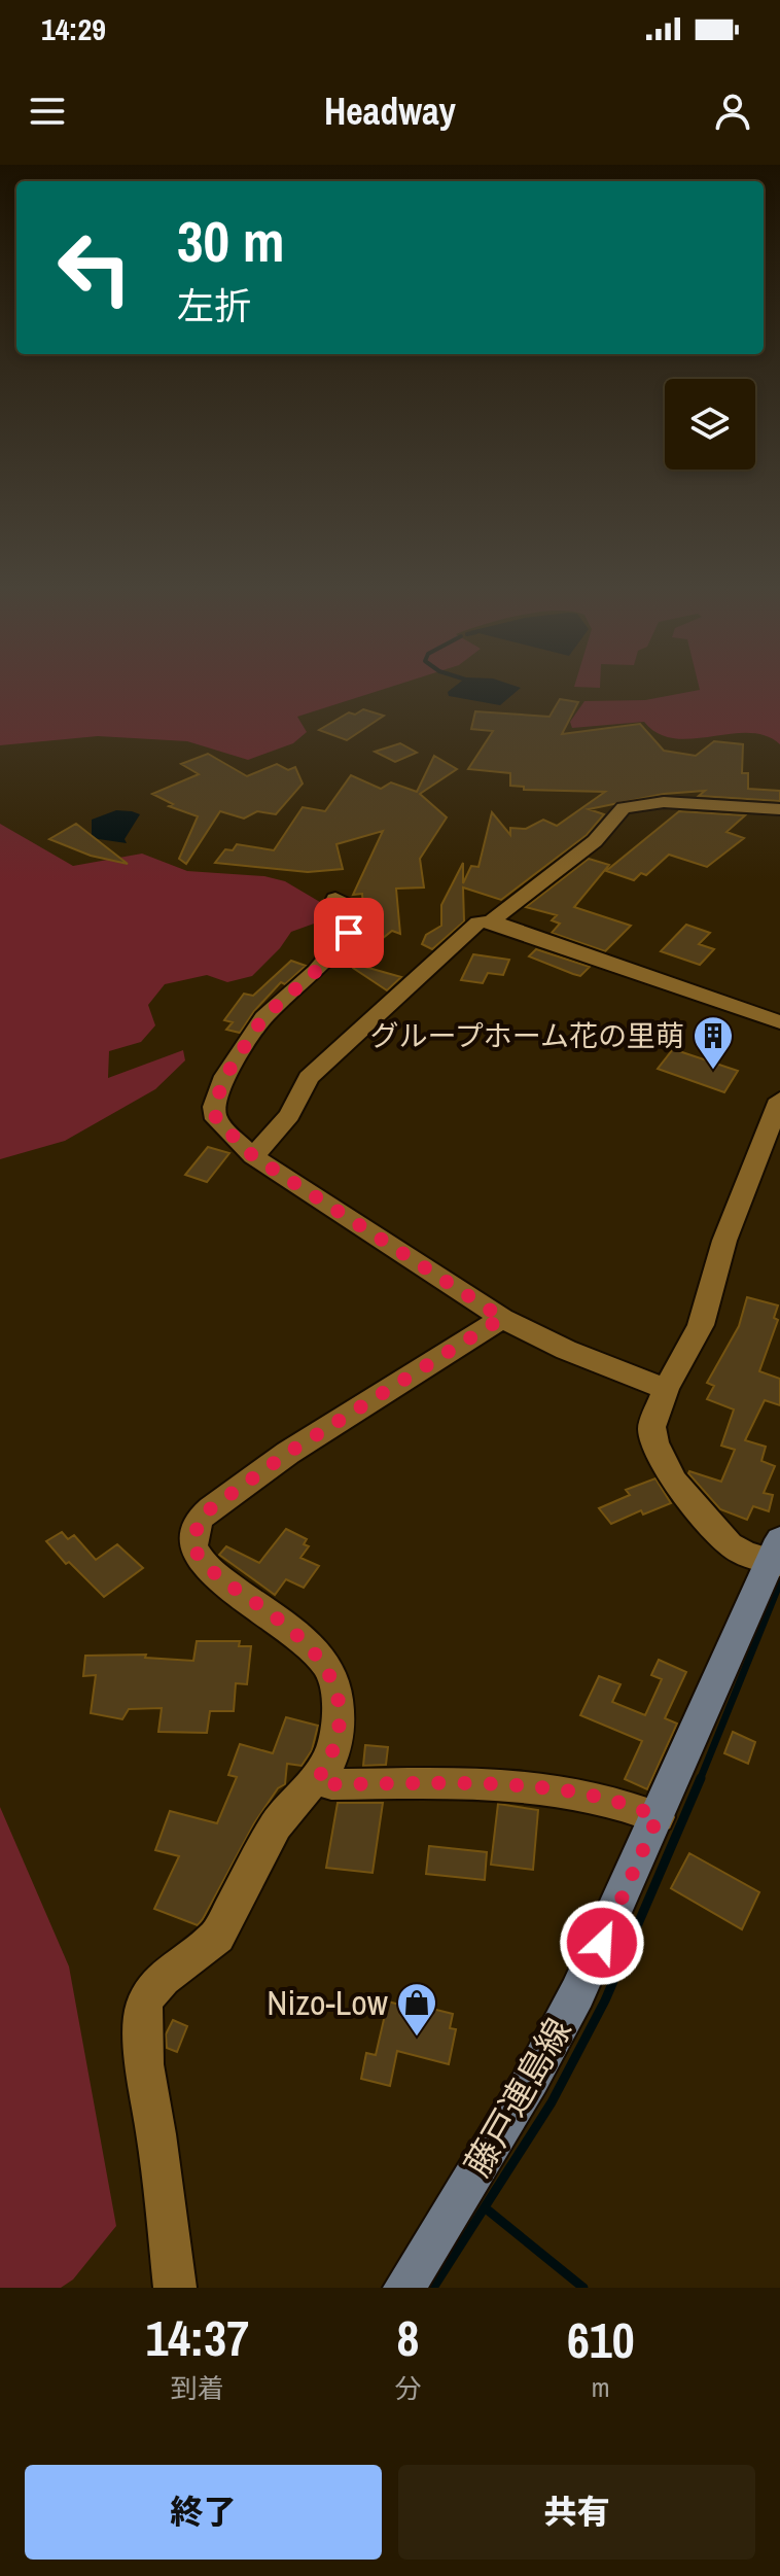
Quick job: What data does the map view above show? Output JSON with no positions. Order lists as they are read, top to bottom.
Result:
{
  "streets": {
    "main road": ["藤戸連島線"]
  },
  "places": {
    "building": ["グループホーム花の里萌"],
    "shop": ["Nizo-Low"]
  },
  "page": {
    "status": "14:29",
    "header": "Headway",
    "turn": ["30 m", "左折"],
    "eta": [
      "14:37",
      "到着",
      "8",
      "分",
      "610",
      "m"
    ],
    "buttons": ["終了", "共有"]
  }
}
